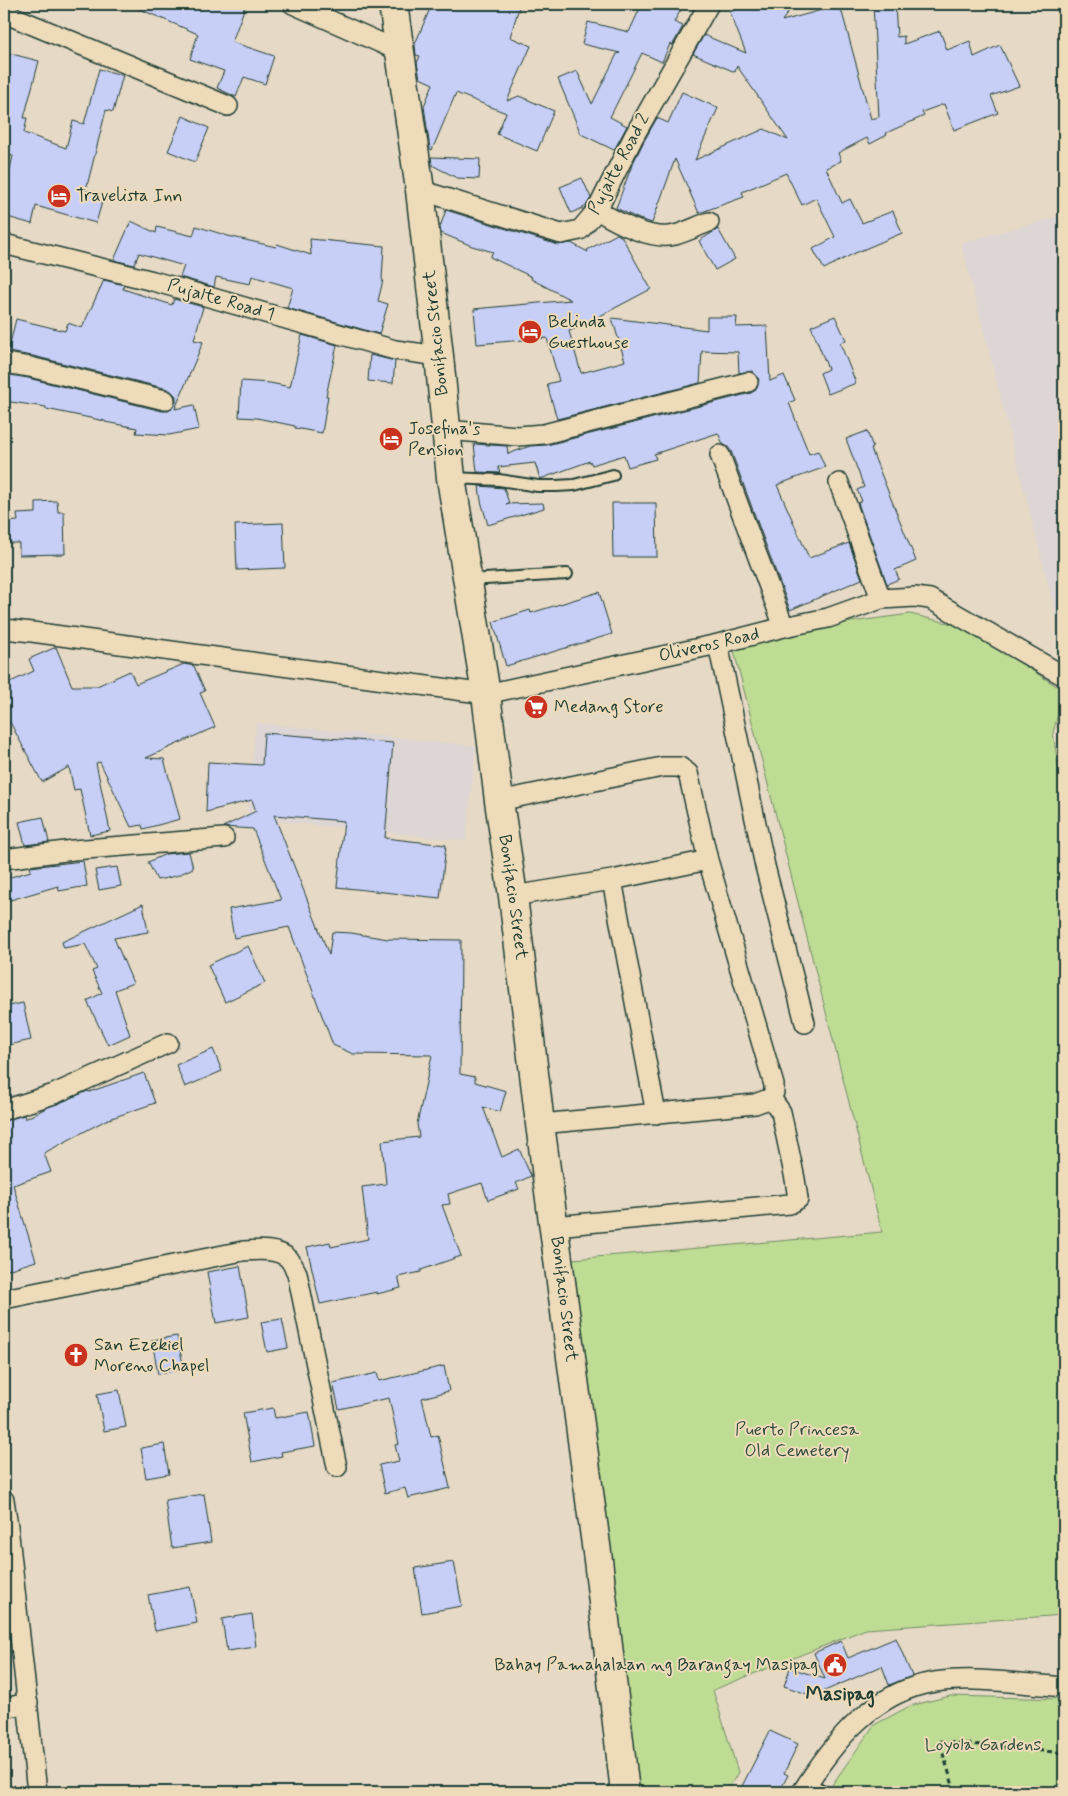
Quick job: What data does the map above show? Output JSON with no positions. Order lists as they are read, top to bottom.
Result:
{
  "streets": {
    "street": [
      "Pujalte Road 2",
      "Pujalte Road 1",
      "Bonifacio Street",
      "Oliveros Road"
    ]
  },
  "crossings": [
    ["Pujalte Road 2", "Bonifacio Street"],
    ["Pujalte Road 1", "Bonifacio Street"],
    ["Bonifacio Street", "Oliveros Road"]
  ],
  "districts": ["Masipag"],
  "parks": ["Puerto Princesa Old Cemetery", "Loyola Gardens"],
  "places": {
    "hotel": ["Travelista Inn", "Belinda Guesthouse", "Josefina's Pension"],
    "supermarket": ["Medang Store"],
    "church": ["San Ezekiel Moreno Chapel"],
    "public building": ["Bahay Pamahalaan ng Barangay Masipag"]
  }
}
